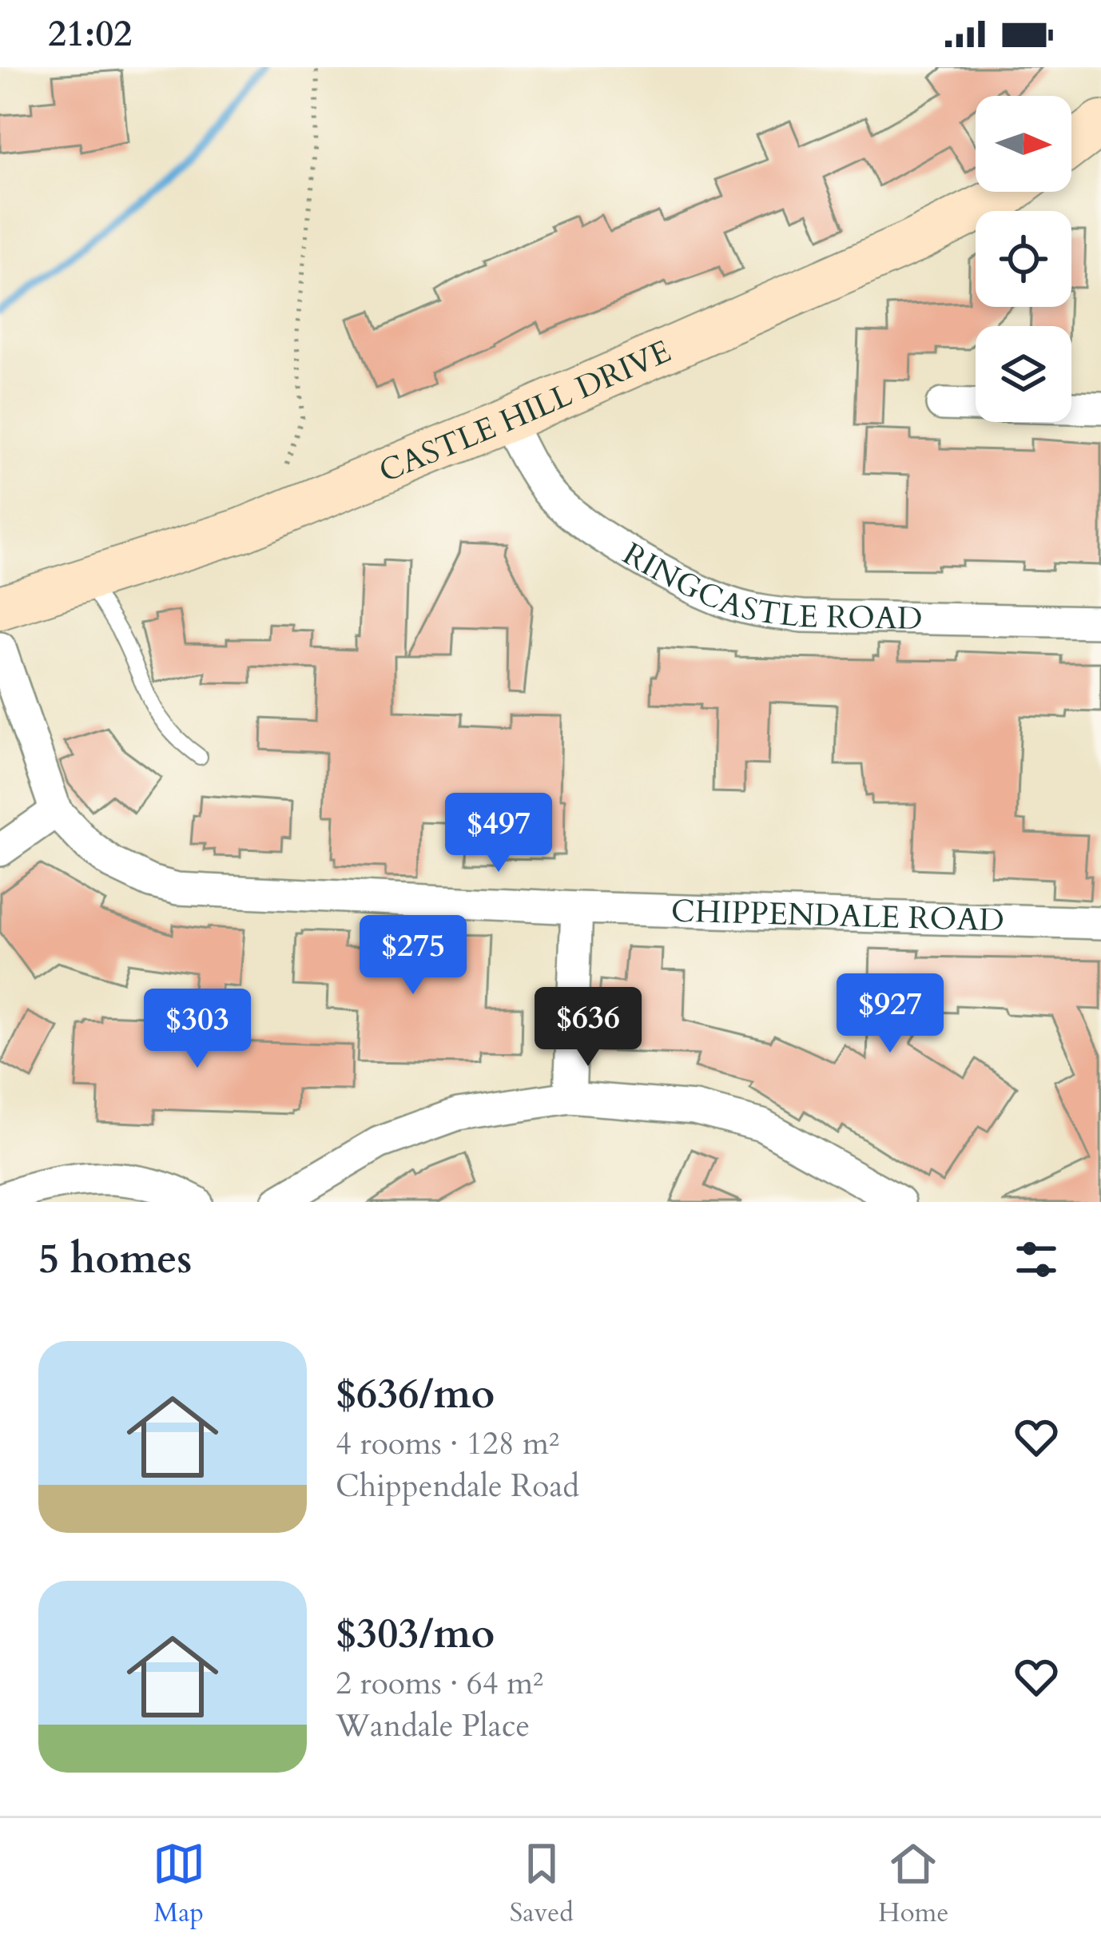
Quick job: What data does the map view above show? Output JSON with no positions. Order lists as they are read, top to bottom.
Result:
{
  "streets": {
    "street": ["CASTLE HILL DRIVE", "RINGCASTLE ROAD", "CHIPPENDALE ROAD"]
  },
  "crossings": [
    ["CASTLE HILL DRIVE", "RINGCASTLE ROAD"]
  ],
  "north": "right",
  "page": {
    "status": "21:02",
    "price": [
      "$497",
      "$275",
      "$927",
      "$636",
      "$303"
    ],
    "heading": "5 homes",
    "list": [
      {
        "name": "$636/mo",
        "note": "4 rooms · 128 m² · Chippendale Road"
      },
      {
        "name": "$303/mo",
        "note": "2 rooms · 64 m² · Wandale Place"
      }
    ],
    "tabs": ["Map", "Saved", "Home"]
  }
}
